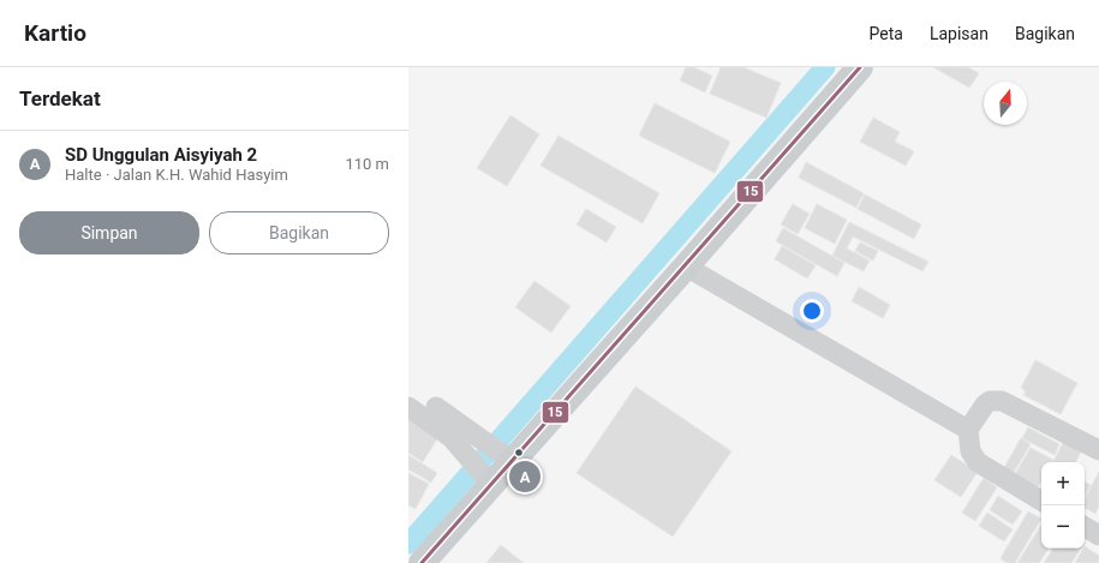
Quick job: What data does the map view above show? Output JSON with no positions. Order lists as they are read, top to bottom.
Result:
{
  "lines": ["transit line 15"],
  "north": "top",
  "page": {
    "header": "Kartio",
    "nav": ["Peta", "Lapisan", "Bagikan"],
    "heading": "Terdekat",
    "list": [
      {
        "mark": "A",
        "name": "SD Unggulan Aisyiyah 2",
        "note": "Halte · Jalan K.H. Wahid Hasyim",
        "value": "110 m"
      }
    ],
    "buttons": ["Simpan", "Bagikan"],
    "pins": "A",
    "map_buttons": ["+", "−"]
  }
}
